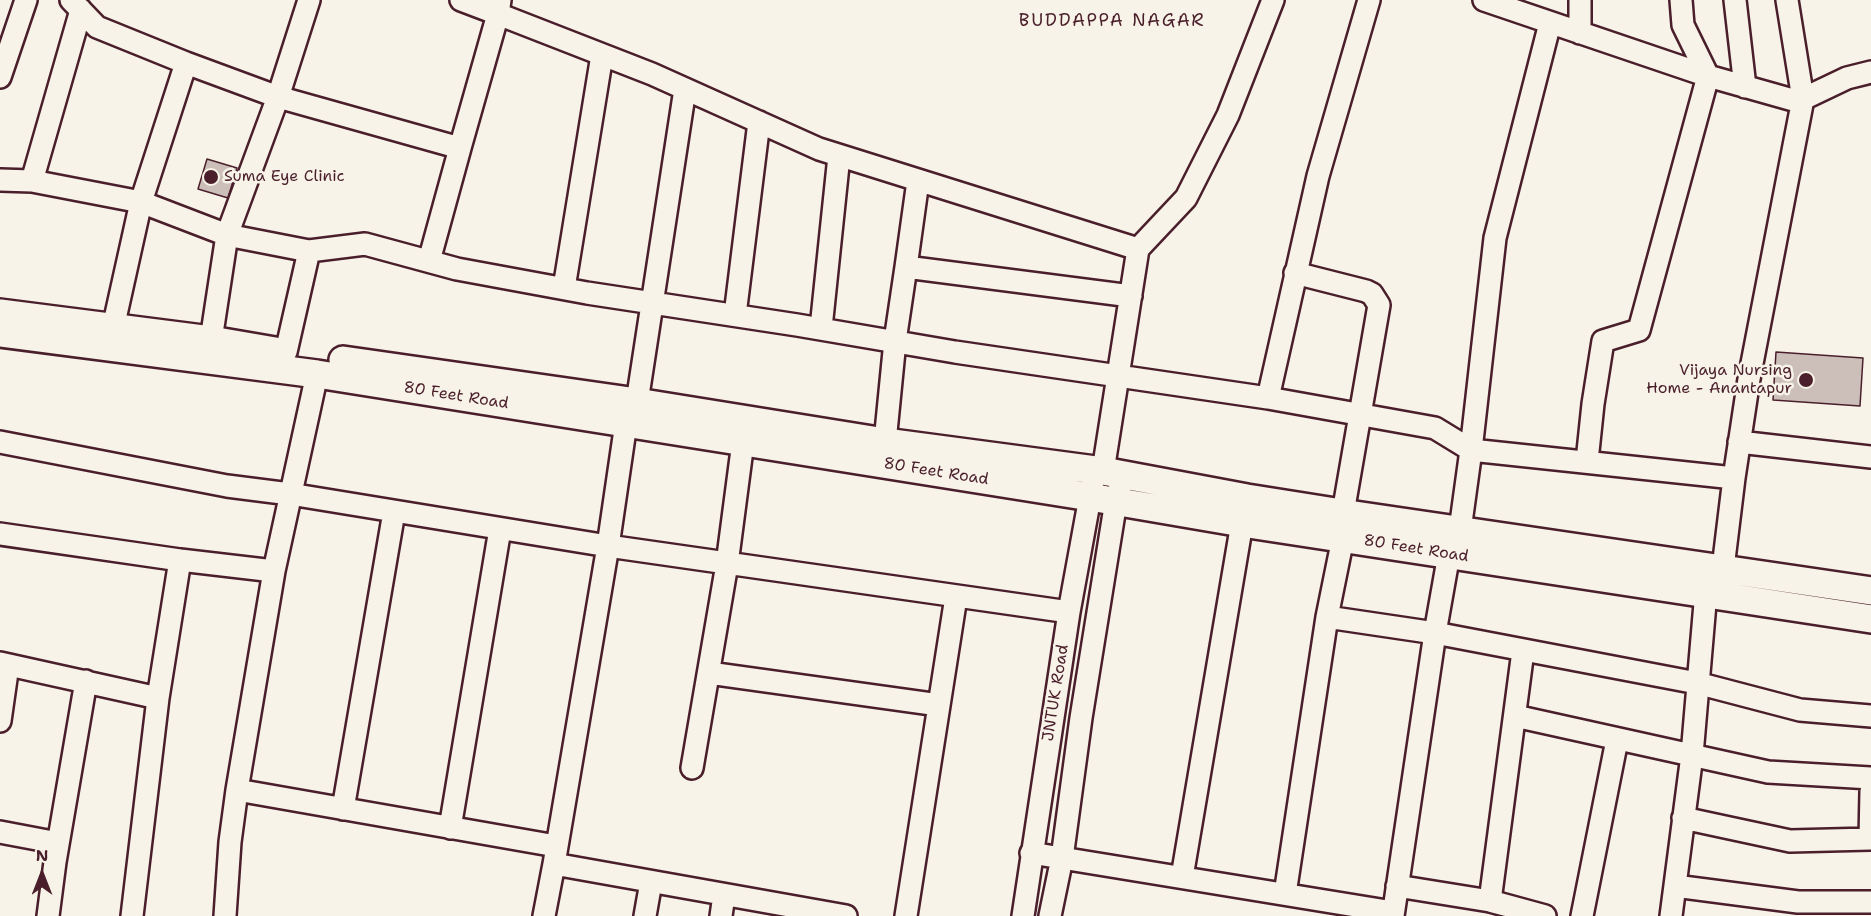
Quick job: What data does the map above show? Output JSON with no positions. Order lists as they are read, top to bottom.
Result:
{
  "streets": {
    "main road": ["80 Feet Road"],
    "street": ["JNTUK Road"]
  },
  "crossings": [
    ["80 Feet Road", "JNTUK Road"]
  ],
  "districts": ["BUDDAPPA NAGAR"],
  "places": ["Suma Eye Clinic", "Vijaya Nursing Home - Anantapur"],
  "north": "top"
}
